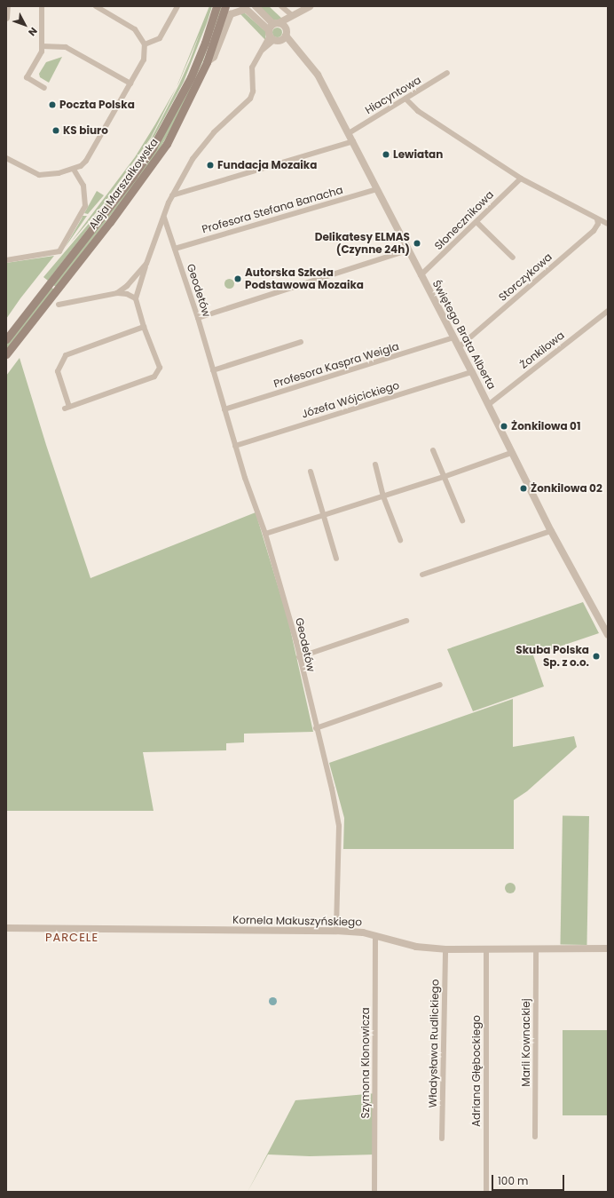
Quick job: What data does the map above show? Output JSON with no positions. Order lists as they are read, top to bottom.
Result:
{
  "streets": {
    "main road": ["Aleja Marszałkowska"],
    "street": [
      "Hiacyntowa",
      "Profesora Stefana Banacha",
      "Słonecznikowa",
      "Storczykowa",
      "Geodetów",
      "Świętego Brata Alberta",
      "Żonkilowa",
      "Profesora Kaspra Weigla",
      "Józefa Wójcickiego",
      "Kornela Makuszyńskiego",
      "Marii Kownackiej",
      "Władysława Rudlickiego",
      "Szymona Klonowicza",
      "Adriana Głębockiego"
    ]
  },
  "crossings": [
    ["Hiacyntowa", "Świętego Brata Alberta"],
    ["Profesora Stefana Banacha", "Geodetów"],
    ["Profesora Stefana Banacha", "Świętego Brata Alberta"],
    ["Słonecznikowa", "Świętego Brata Alberta"],
    ["Storczykowa", "Świętego Brata Alberta"],
    ["Geodetów", "Profesora Kaspra Weigla"],
    ["Geodetów", "Józefa Wójcickiego"],
    ["Geodetów", "Kornela Makuszyńskiego"],
    ["Świętego Brata Alberta", "Żonkilowa"],
    ["Świętego Brata Alberta", "Profesora Kaspra Weigla"],
    ["Świętego Brata Alberta", "Józefa Wójcickiego"],
    ["Kornela Makuszyńskiego", "Marii Kownackiej"],
    ["Kornela Makuszyńskiego", "Władysława Rudlickiego"],
    ["Kornela Makuszyńskiego", "Szymona Klonowicza"],
    ["Kornela Makuszyńskiego", "Adriana Głębockiego"]
  ],
  "districts": ["PARCELE"],
  "places": [
    "Poczta Polska",
    "KS biuro",
    "Lewiatan",
    "Fundacja Mozaika",
    "Delikatesy ELMAS (Czynne 24h)",
    "Autorska Szkoła Podstawowa Mozaika",
    "Żonkilowa 01",
    "Żonkilowa 02",
    "Skuba Polska Sp. z o.o."
  ],
  "scale_bar": "100 m",
  "north": "bottom right"
}
